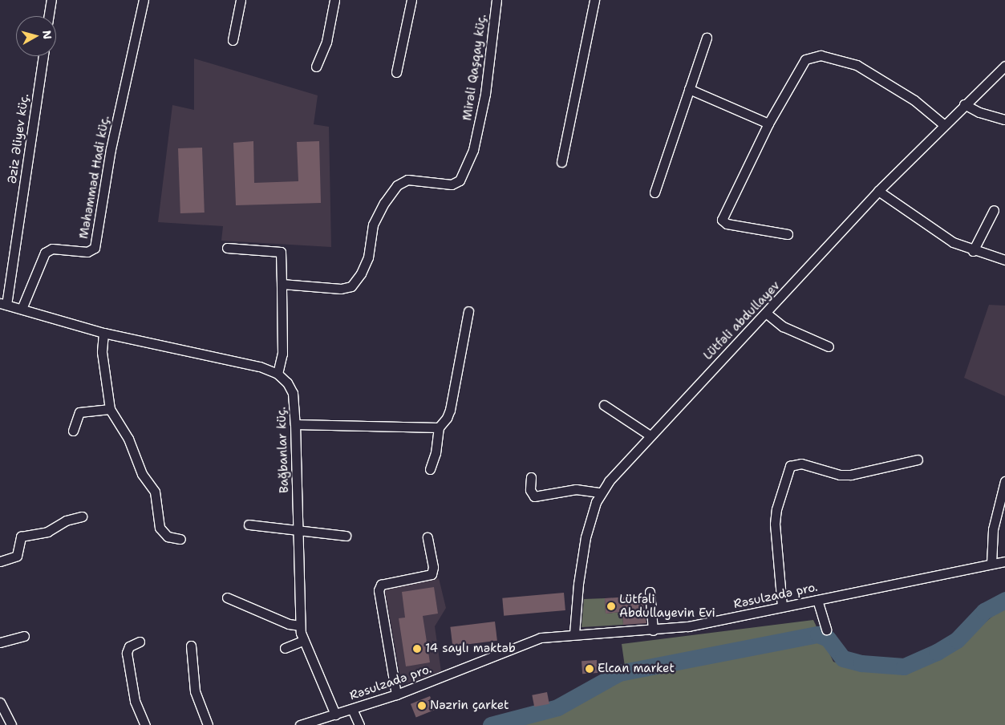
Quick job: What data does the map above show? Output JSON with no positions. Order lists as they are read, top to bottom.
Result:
{
  "streets": {
    "street": [
      "Mirəli Qaşqay küç.",
      "Əziz Əliyev küç.",
      "Məhəmməd Hadi küç.",
      "Lütfəli abdullayev",
      "Bağbanlar küç.",
      "Rəsulzadə pro."
    ]
  },
  "crossings": [
    ["Əziz Əliyev küç.", "Bağbanlar küç."],
    ["Məhəmməd Hadi küç.", "Bağbanlar küç."],
    ["Lütfəli abdullayev", "Rəsulzadə pro."],
    ["Bağbanlar küç.", "Rəsulzadə pro."]
  ],
  "places": [
    "Lütfəli Abdullayevin Evi",
    "14 saylı məktəb",
    "Elcan market",
    "Nəzrin çarket"
  ],
  "north": "right"
}
